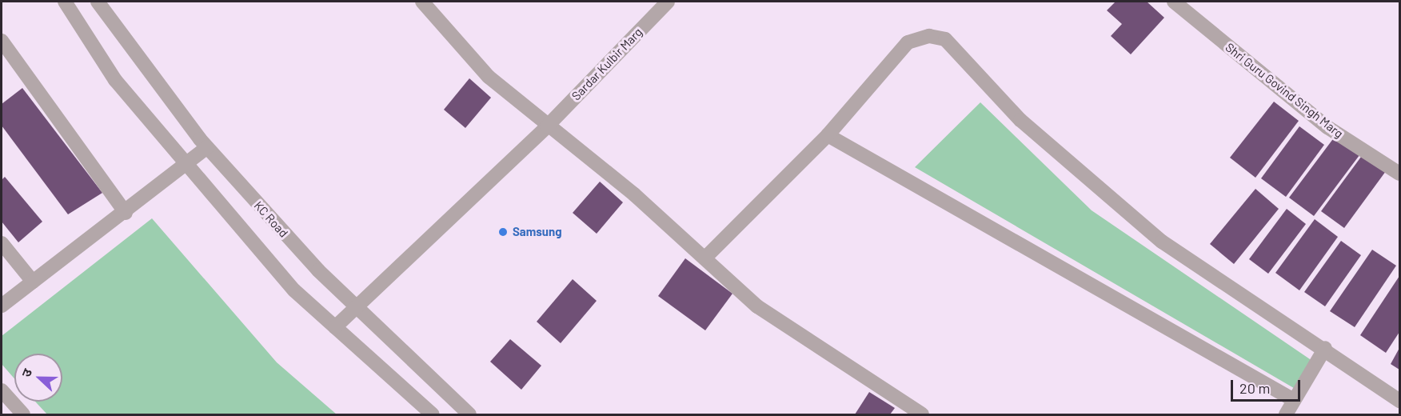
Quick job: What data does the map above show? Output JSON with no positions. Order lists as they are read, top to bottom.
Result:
{
  "streets": {
    "street": ["Sardar Kulbir Marg", "Shri Guru Govind Singh Marg", "KC Road"]
  },
  "crossings": [
    ["Sardar Kulbir Marg", "KC Road"]
  ],
  "places": ["Samsung"],
  "scale_bar": "20 m",
  "north": "left"
}
